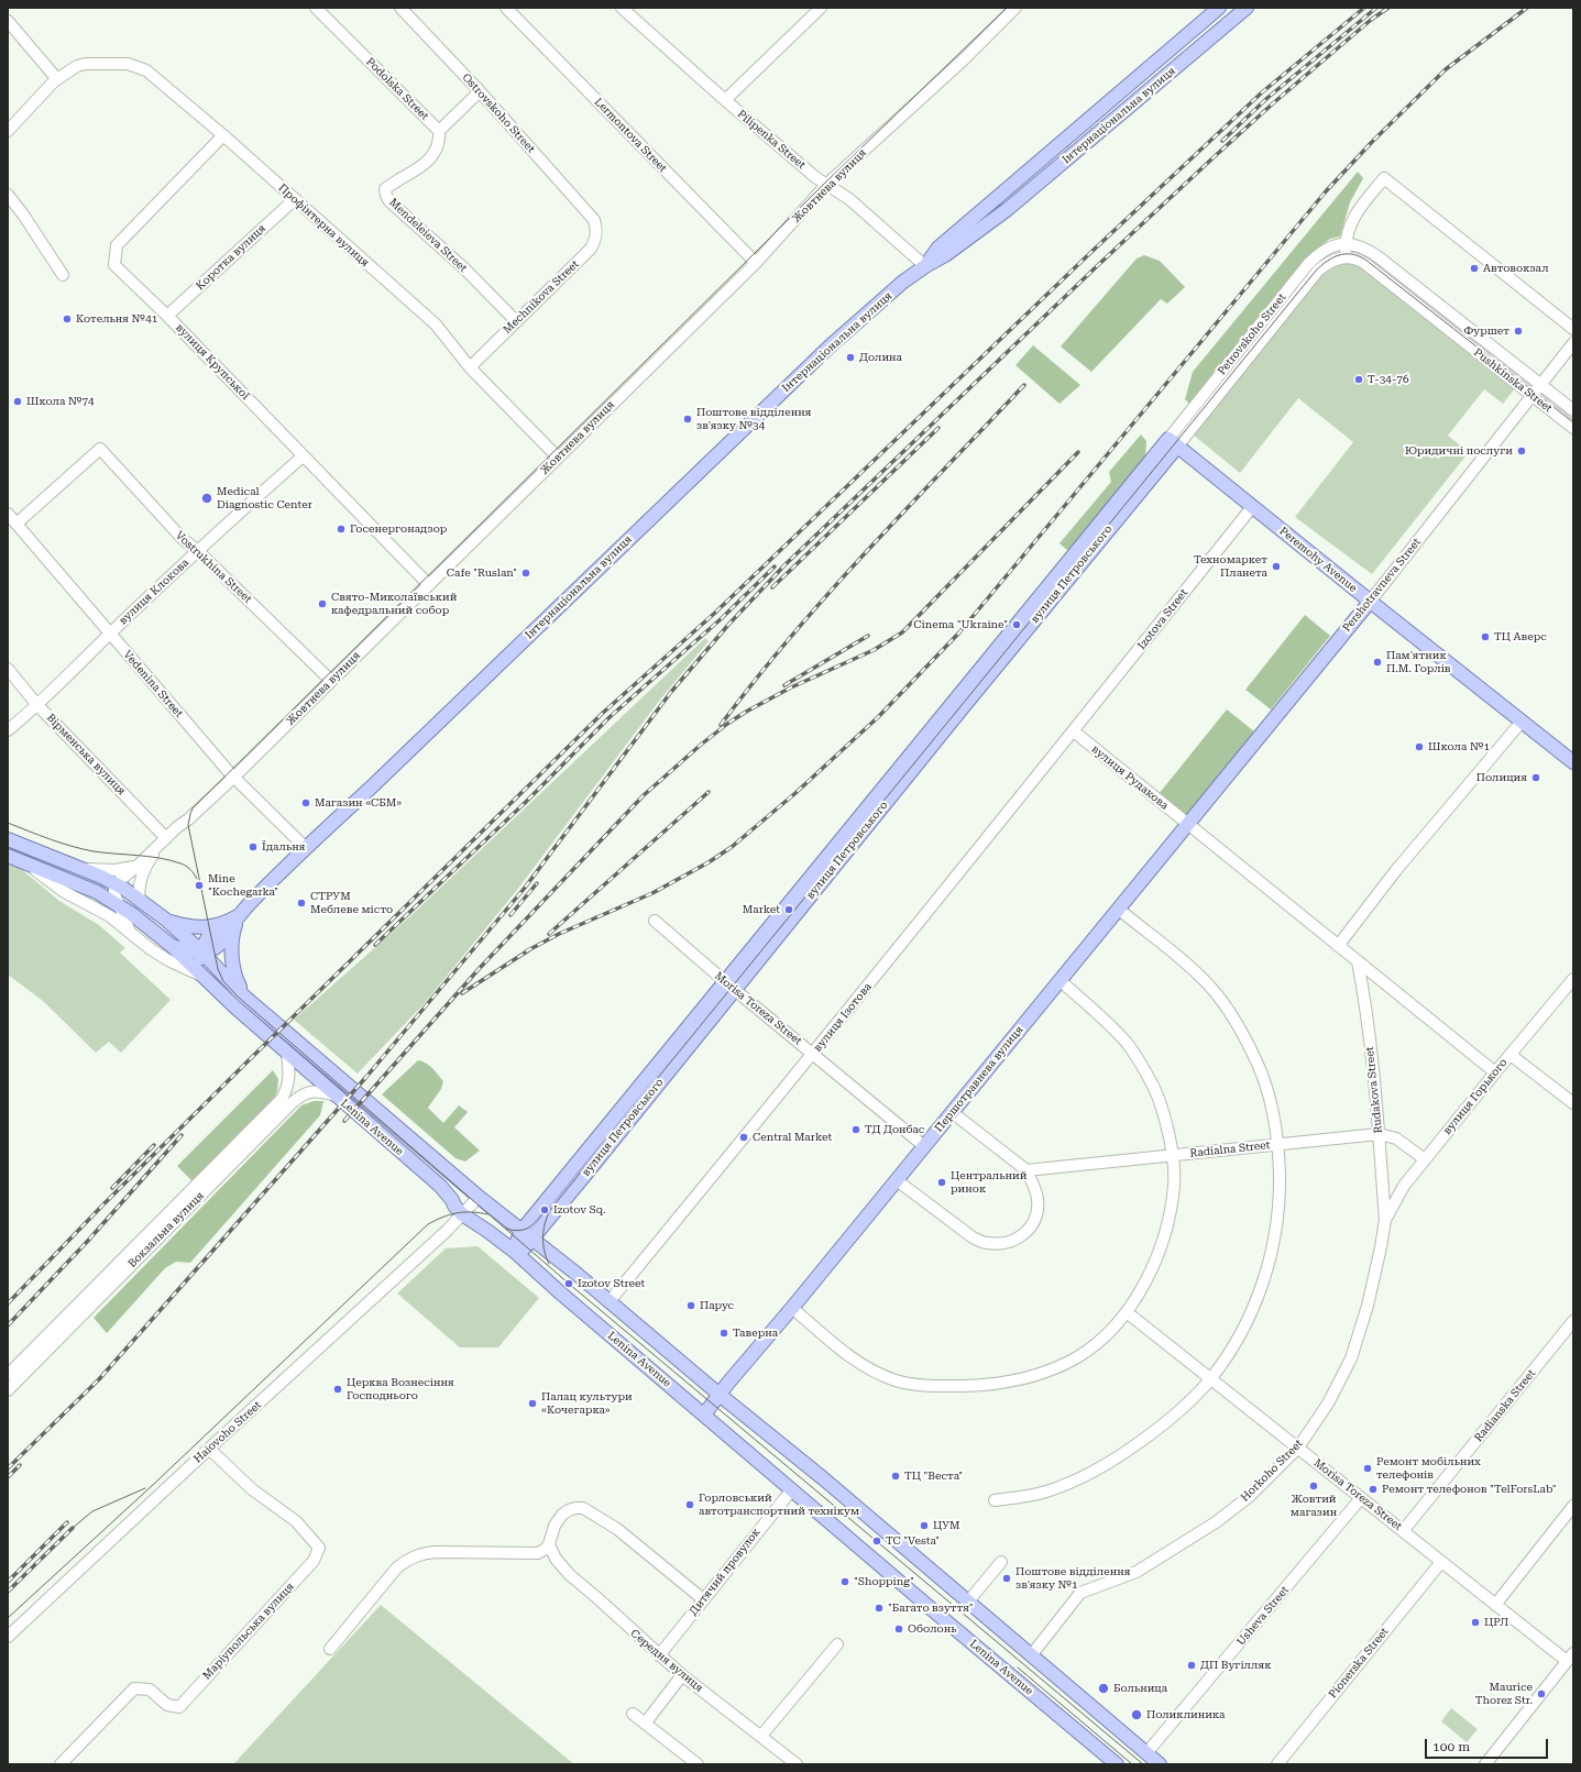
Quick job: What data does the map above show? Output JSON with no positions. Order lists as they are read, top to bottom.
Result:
{
  "streets": {
    "main road": [
      "Інтернаціональна вулиця",
      "Peremohy Avenue",
      "вулиця Петровського",
      "Pershotravneva Street",
      "Першотравнева вулиця",
      "Lenina Avenue"
    ],
    "street": [
      "Podolska Street",
      "Ostrovskoho Street",
      "Lermontova Street",
      "Pilipenka Street",
      "Жовтнева вулиця",
      "Профінтерна вулиця",
      "Mendeleieva Street",
      "Коротка вулиця",
      "Mechnikova Street",
      "Petrovskoho Street",
      "вулиця Крупської",
      "Pushkinska Street",
      "Vostrukhina Street",
      "вулиця Клокова",
      "Izotova Street",
      "Vedenina Street",
      "Вірменська вулиця",
      "вулиця Рудакова",
      "Morisa Toreza Street",
      "вулиця Ізотова",
      "Rudakova Street",
      "вулиця Горького",
      "Radialna Street",
      "Вокзальна вулиця",
      "Radianska Street",
      "Haiovoho Street",
      "Horkoho Street",
      "Дитячий провулок",
      "Usheva Street",
      "Маріупольська вулиця",
      "Середня вулиця",
      "Pionerska Street"
    ]
  },
  "crossings": [
    ["Podolska Street", "Mendeleieva Street"],
    ["Ostrovskoho Street", "Mechnikova Street"],
    ["Інтернаціональна вулиця", "Pilipenka Street"],
    ["Інтернаціональна вулиця", "Vedenina Street"],
    ["Інтернаціональна вулиця", "Lenina Avenue"],
    ["Lermontova Street", "Жовтнева вулиця"],
    ["Pilipenka Street", "Жовтнева вулиця"],
    ["Жовтнева вулиця", "Профінтерна вулиця"],
    ["Жовтнева вулиця", "вулиця Крупської"],
    ["Жовтнева вулиця", "Vostrukhina Street"],
    ["Жовтнева вулиця", "Vedenina Street"],
    ["Жовтнева вулиця", "Вірменська вулиця"],
    ["Жовтнева вулиця", "Lenina Avenue"],
    ["Профінтерна вулиця", "Коротка вулиця"],
    ["Профінтерна вулиця", "Mechnikova Street"],
    ["Профінтерна вулиця", "вулиця Крупської"],
    ["Mendeleieva Street", "Mechnikova Street"],
    ["Коротка вулиця", "вулиця Крупської"],
    ["Petrovskoho Street", "Pushkinska Street"],
    ["Petrovskoho Street", "Peremohy Avenue"],
    ["Petrovskoho Street", "вулиця Петровського"],
    ["вулиця Крупської", "вулиця Клокова"],
    ["Pushkinska Street", "Pershotravneva Street"],
    ["Peremohy Avenue", "вулиця Петровського"],
    ["Peremohy Avenue", "Pershotravneva Street"],
    ["Peremohy Avenue", "Izotova Street"],
    ["Vostrukhina Street", "вулиця Клокова"],
    ["Vostrukhina Street", "Vedenina Street"],
    ["вулиця Петровського", "Morisa Toreza Street"],
    ["вулиця Петровського", "Lenina Avenue"],
    ["Pershotravneva Street", "вулиця Рудакова"],
    ["Pershotravneva Street", "Першотравнева вулиця"],
    ["вулиця Клокова", "Vedenina Street"],
    ["вулиця Клокова", "Вірменська вулиця"],
    ["Izotova Street", "вулиця Рудакова"],
    ["Izotova Street", "вулиця Ізотова"],
    ["вулиця Рудакова", "вулиця Ізотова"],
    ["вулиця Рудакова", "Першотравнева вулиця"],
    ["Morisa Toreza Street", "вулиця Ізотова"],
    ["Morisa Toreza Street", "Першотравнева вулиця"],
    ["Morisa Toreza Street", "Radianska Street"],
    ["Morisa Toreza Street", "Horkoho Street"],
    ["Morisa Toreza Street", "Usheva Street"],
    ["Morisa Toreza Street", "Pionerska Street"],
    ["вулиця Ізотова", "Lenina Avenue"],
    ["Першотравнева вулиця", "Lenina Avenue"],
    ["Rudakova Street", "вулиця Горького"],
    ["Rudakova Street", "Radialna Street"],
    ["Rudakova Street", "Horkoho Street"],
    ["вулиця Горького", "Radialna Street"],
    ["вулиця Горького", "Horkoho Street"],
    ["Lenina Avenue", "Вокзальна вулиця"],
    ["Lenina Avenue", "Haiovoho Street"],
    ["Lenina Avenue", "Horkoho Street"],
    ["Lenina Avenue", "Дитячий провулок"],
    ["Lenina Avenue", "Usheva Street"],
    ["Haiovoho Street", "Маріупольська вулиця"],
    ["Дитячий провулок", "Середня вулиця"]
  ],
  "places": [
    "Автовокзал",
    "Котельня №41",
    "Фуршет",
    "Долина",
    "Т-34-76",
    "Школа №74",
    "Поштове відділення зв'язку №34",
    "Юридичні послуги",
    "Medical Diagnostic Center",
    "Госенергонадзор",
    "Техномаркет Планета",
    "Cafe \"Ruslan\"",
    "Свято-Миколаївський кафедральний собор",
    "Cinema \"Ukraine\"",
    "ТЦ Аверс",
    "Пам'ятник П.М. Горлів",
    "Школа №1",
    "Полиция",
    "Магазин «СБМ»",
    "Їдальня",
    "Mine \"Kochegarka\"",
    "СТРУМ Меблеве місто",
    "Market",
    "ТД Донбас",
    "Central Market",
    "Центральний ринок",
    "Izotov Sq.",
    "Izotov Street",
    "Парус",
    "Таверна",
    "Церква Вознесіння Господнього",
    "Палац культури «Кочегарка»",
    "Ремонт мобільних телефонів",
    "ТЦ \"Веста\"",
    "Жовтий магазин",
    "Ремонт телефонов \"TelForsLab\"",
    "Горловський автотранспортний технікум",
    "ЦУМ",
    "TC \"Vesta\"",
    "Поштове відділення зв'язку №1",
    "\"Shopping\"",
    "\"Багато взуття\"",
    "ЦРЛ",
    "Оболонь",
    "ДП Вугілляк",
    "Больница",
    "Maurice Thorez Str.",
    "Поликлиника"
  ],
  "scale_bar": "100 m"
}
